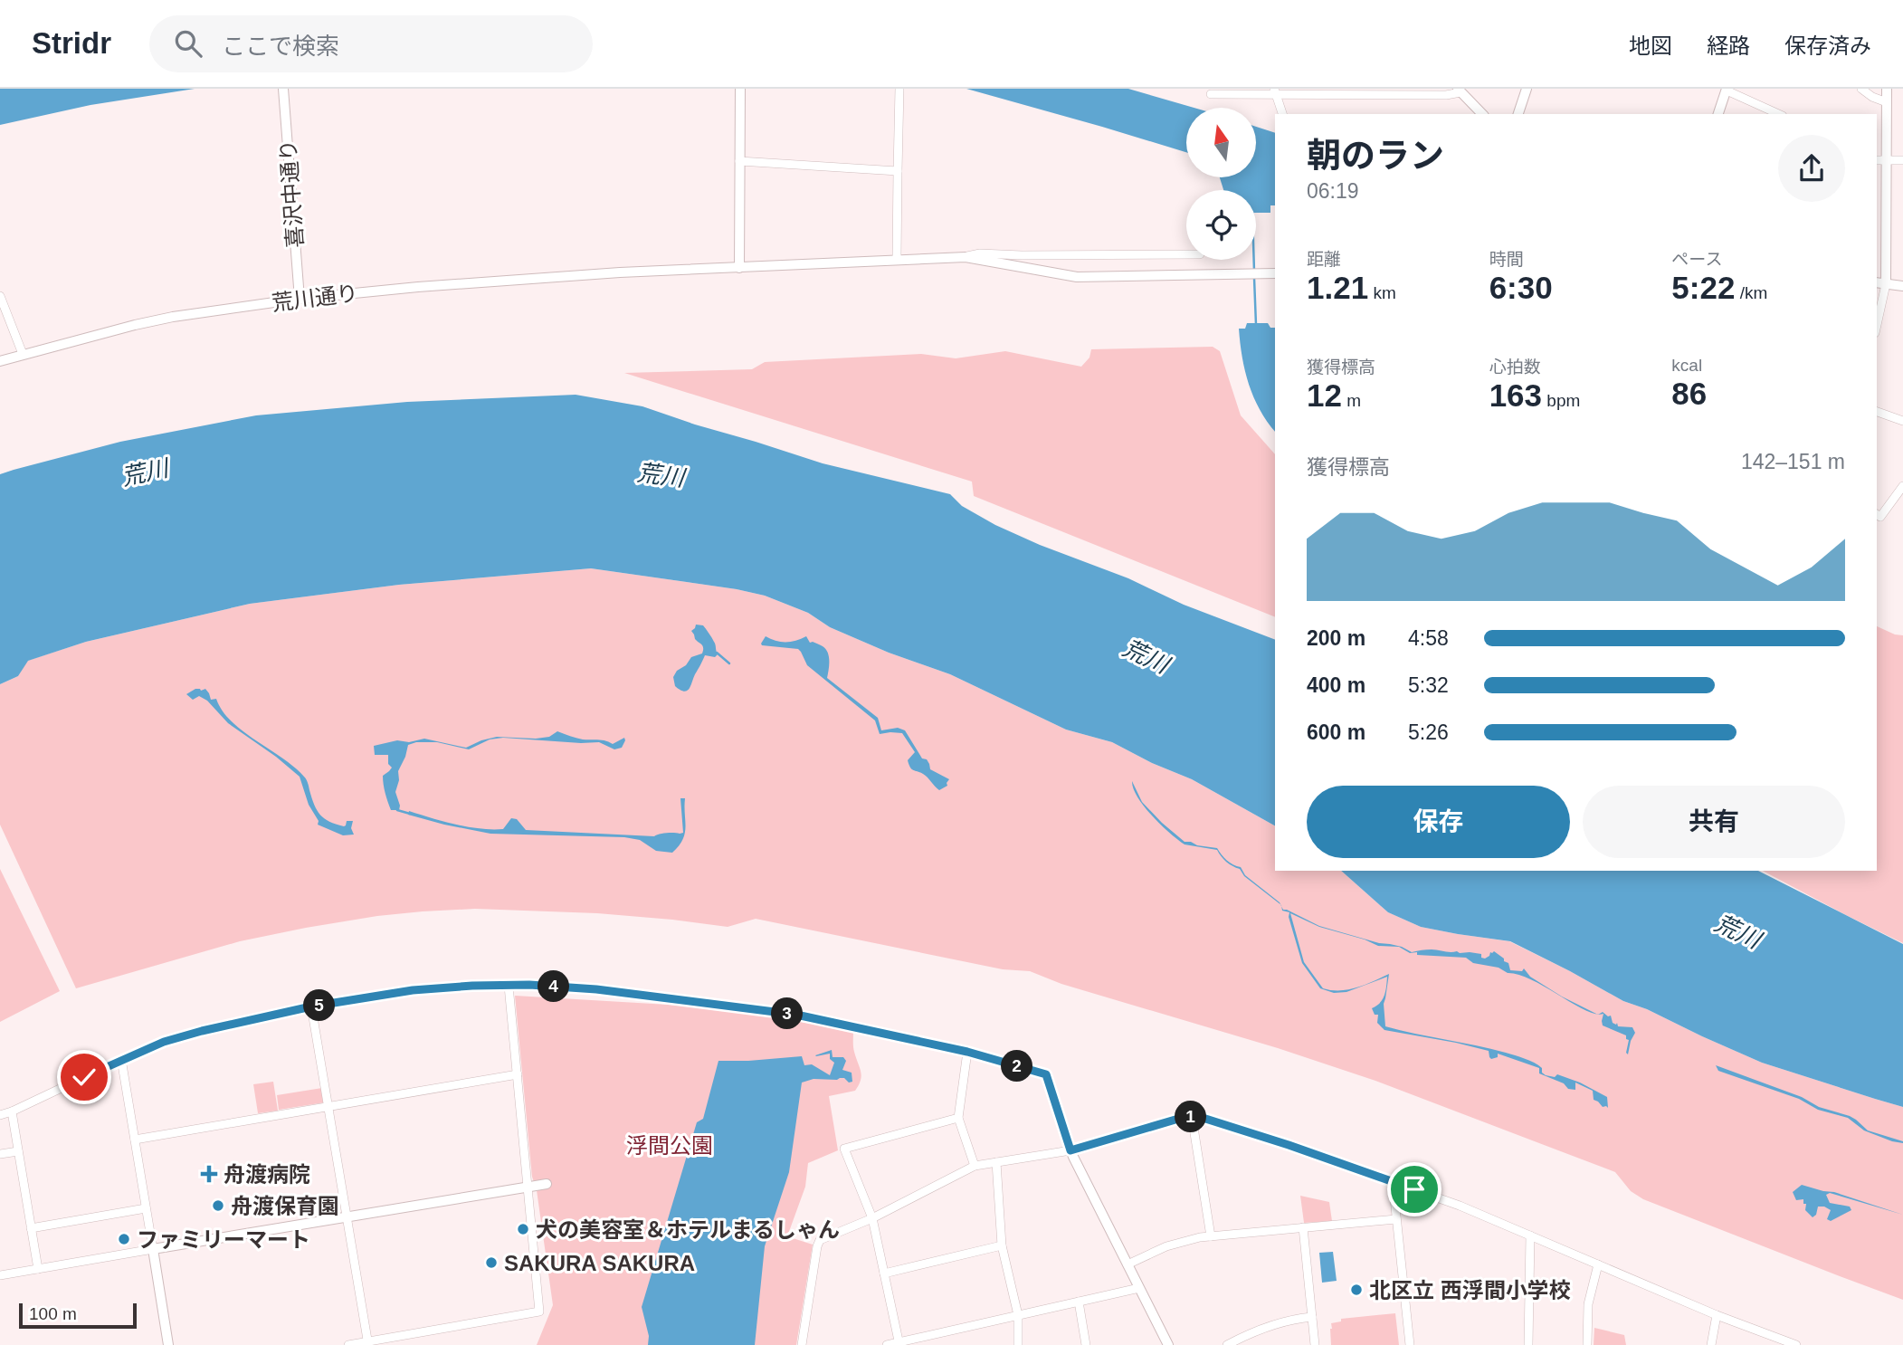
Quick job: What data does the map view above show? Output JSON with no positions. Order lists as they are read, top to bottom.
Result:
{
  "streets": {
    "street": ["喜沢中通り", "荒川通り"]
  },
  "crossings": [
    ["喜沢中通り", "荒川通り"]
  ],
  "water": ["荒川"],
  "parks": ["浮間公園"],
  "places": {
    "health": ["舟渡病院"],
    "other": [
      "舟渡保育園",
      "犬の美容室＆ホテルまるしゃん",
      "ファミリーマート",
      "SAKURA SAKURA",
      "北区立 西浮間小学校"
    ]
  },
  "scale_bar": "100 m",
  "north": "top",
  "page": {
    "header": "Stridr",
    "search": "ここで検索",
    "nav": ["地図", "経路", "保存済み"],
    "heading": ["朝のラン", "06:19"],
    "stats": [
      ["距離", "1.21 km"],
      ["時間", "6:30"],
      ["ペース", "5:22 /km"],
      ["獲得標高", "12 m"],
      ["心拍数", "163 bpm"],
      ["kcal", "86"]
    ],
    "chart": ["獲得標高", "142–151 m"],
    "list": [
      {
        "name": "200 m",
        "note": "4:58"
      },
      {
        "name": "400 m",
        "note": "5:32"
      },
      {
        "name": "600 m",
        "note": "5:26"
      }
    ],
    "buttons": ["保存", "共有"],
    "pins": [
      "4",
      "5",
      "3",
      "2",
      "1"
    ],
    "scale": "100 m"
  }
}
